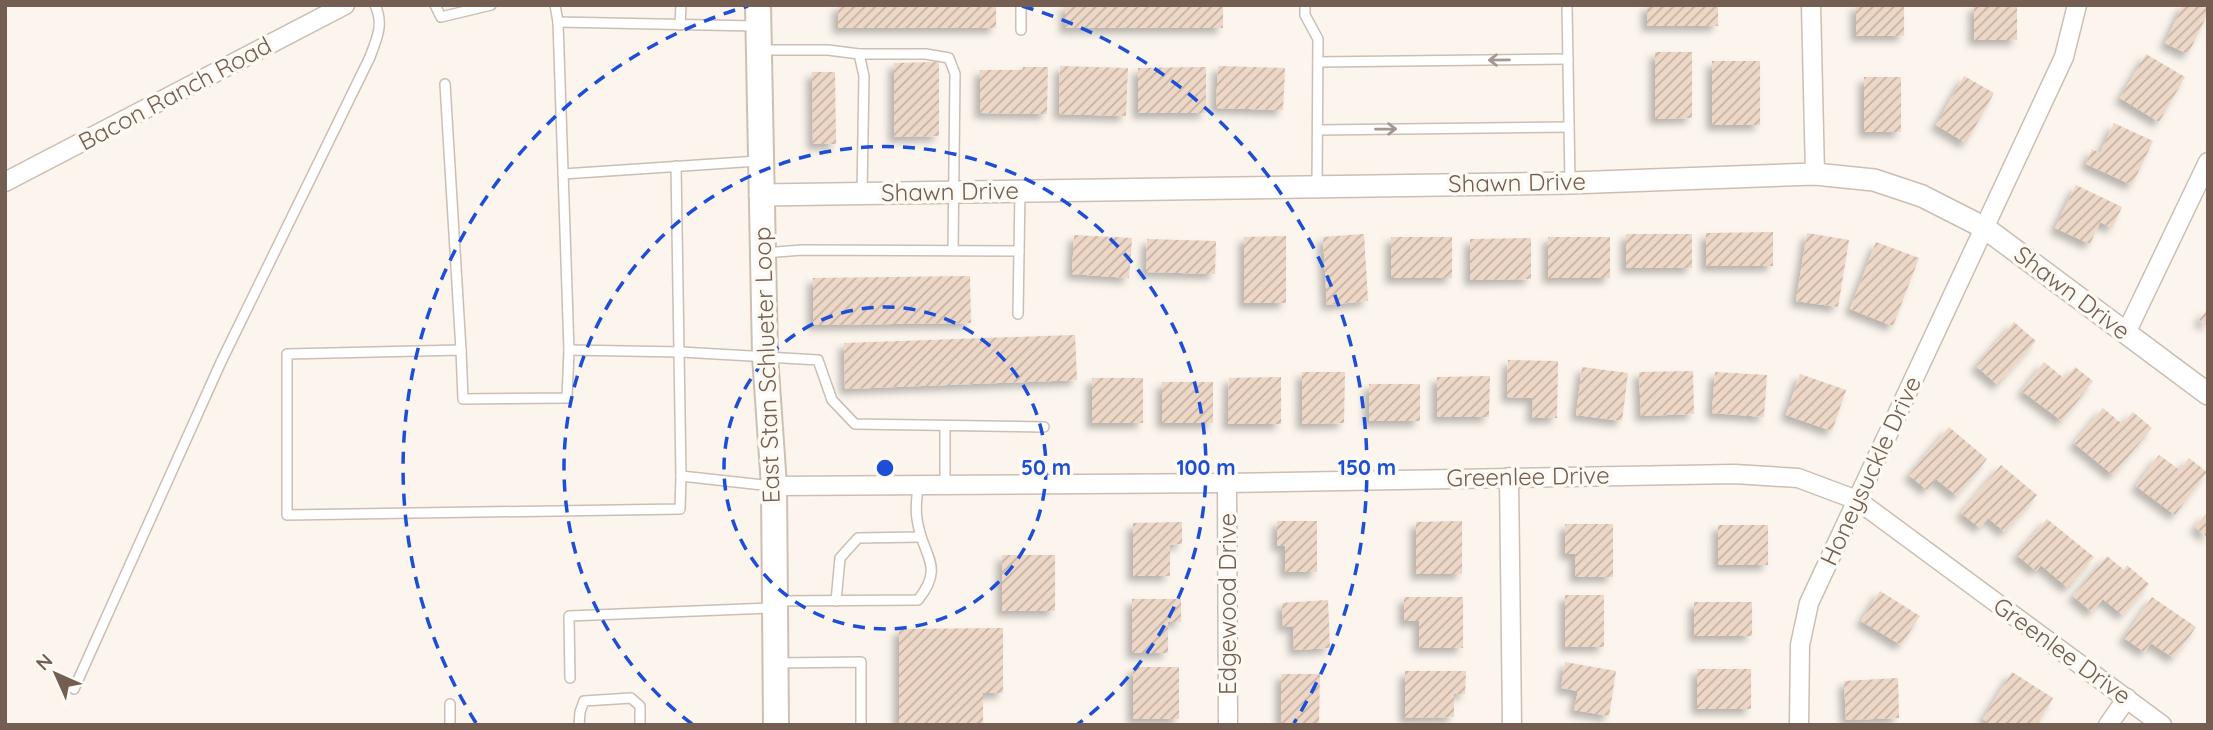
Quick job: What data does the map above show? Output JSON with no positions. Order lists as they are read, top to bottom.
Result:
{
  "streets": {
    "main road": ["East Stan Schlueter Loop"],
    "street": [
      "Bacon Ranch Road",
      "Shawn Drive",
      "Honeysuckle Drive",
      "Greenlee Drive",
      "Edgewood Drive"
    ]
  },
  "crossings": [
    ["Shawn Drive", "East Stan Schlueter Loop"],
    ["Shawn Drive", "Honeysuckle Drive"],
    ["East Stan Schlueter Loop", "Greenlee Drive"],
    ["Honeysuckle Drive", "Greenlee Drive"],
    ["Greenlee Drive", "Edgewood Drive"]
  ],
  "north": "top left",
  "rings": ["50 m", "100 m", "150 m"]
}
